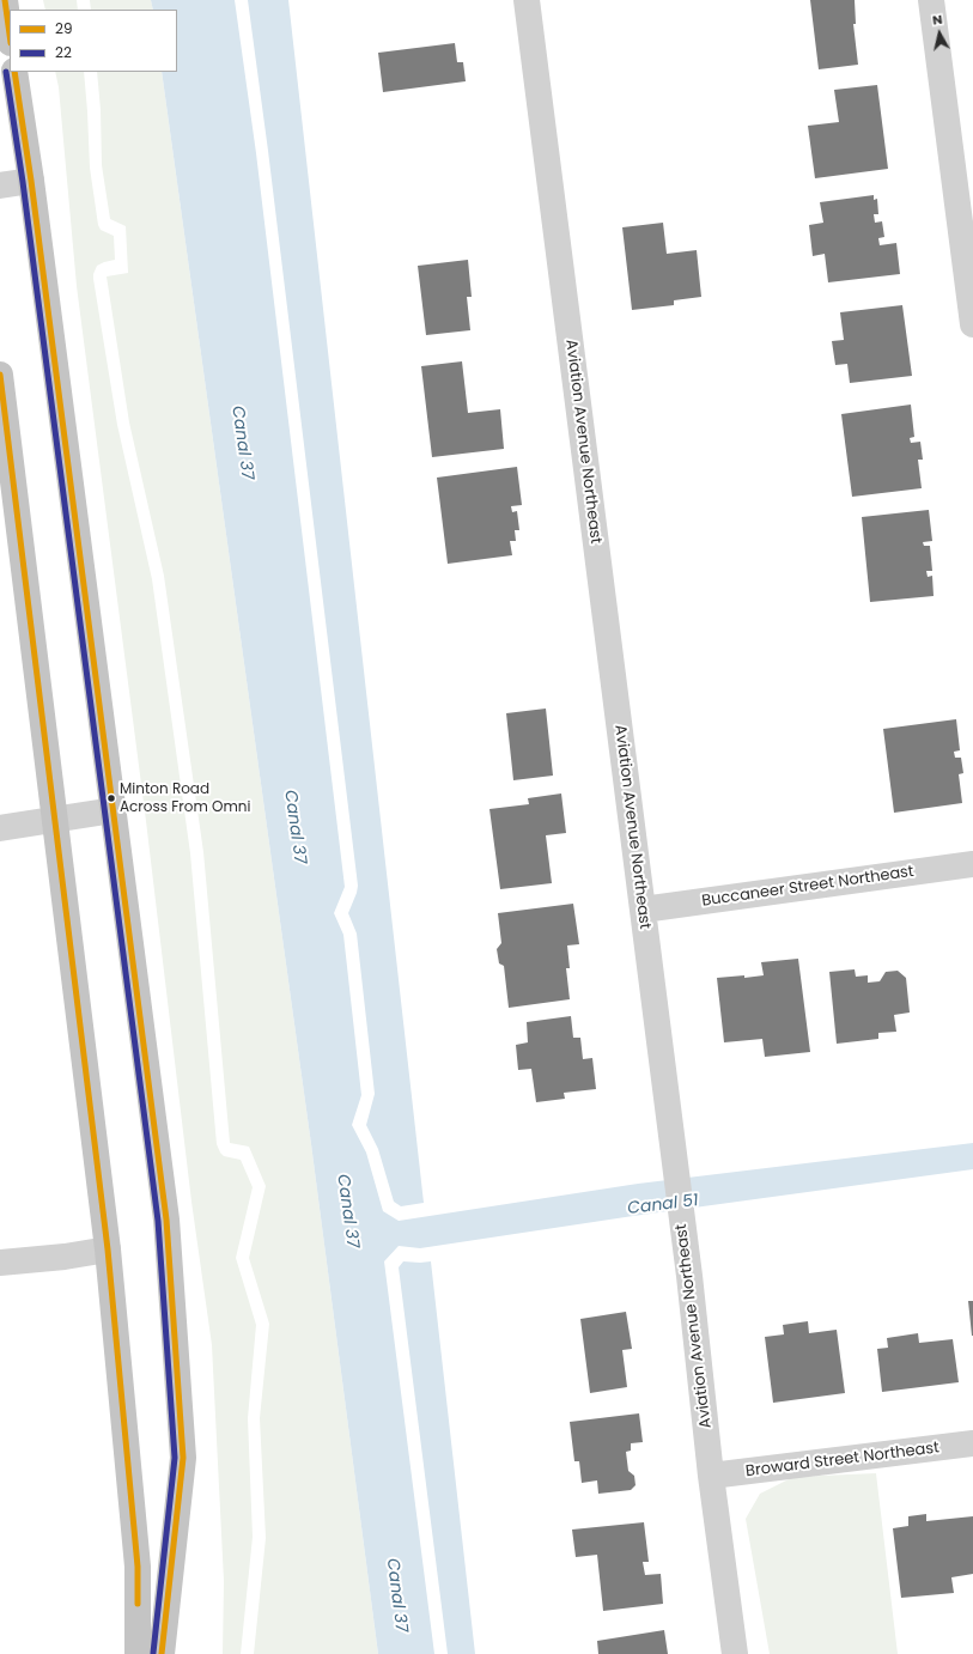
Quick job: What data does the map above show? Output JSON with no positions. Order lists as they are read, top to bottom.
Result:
{
  "streets": {
    "street": ["Aviation Avenue Northeast", "Buccaneer Street Northeast", "Broward Street Northeast"]
  },
  "crossings": [
    ["Aviation Avenue Northeast", "Buccaneer Street Northeast"],
    ["Aviation Avenue Northeast", "Broward Street Northeast"]
  ],
  "water": ["Canal 37", "Canal 51"],
  "places": ["Minton Road Across From Omni"],
  "lines": ["transit line 29", "transit line 22"],
  "legend": ["29", "22"],
  "north": "top"
}
